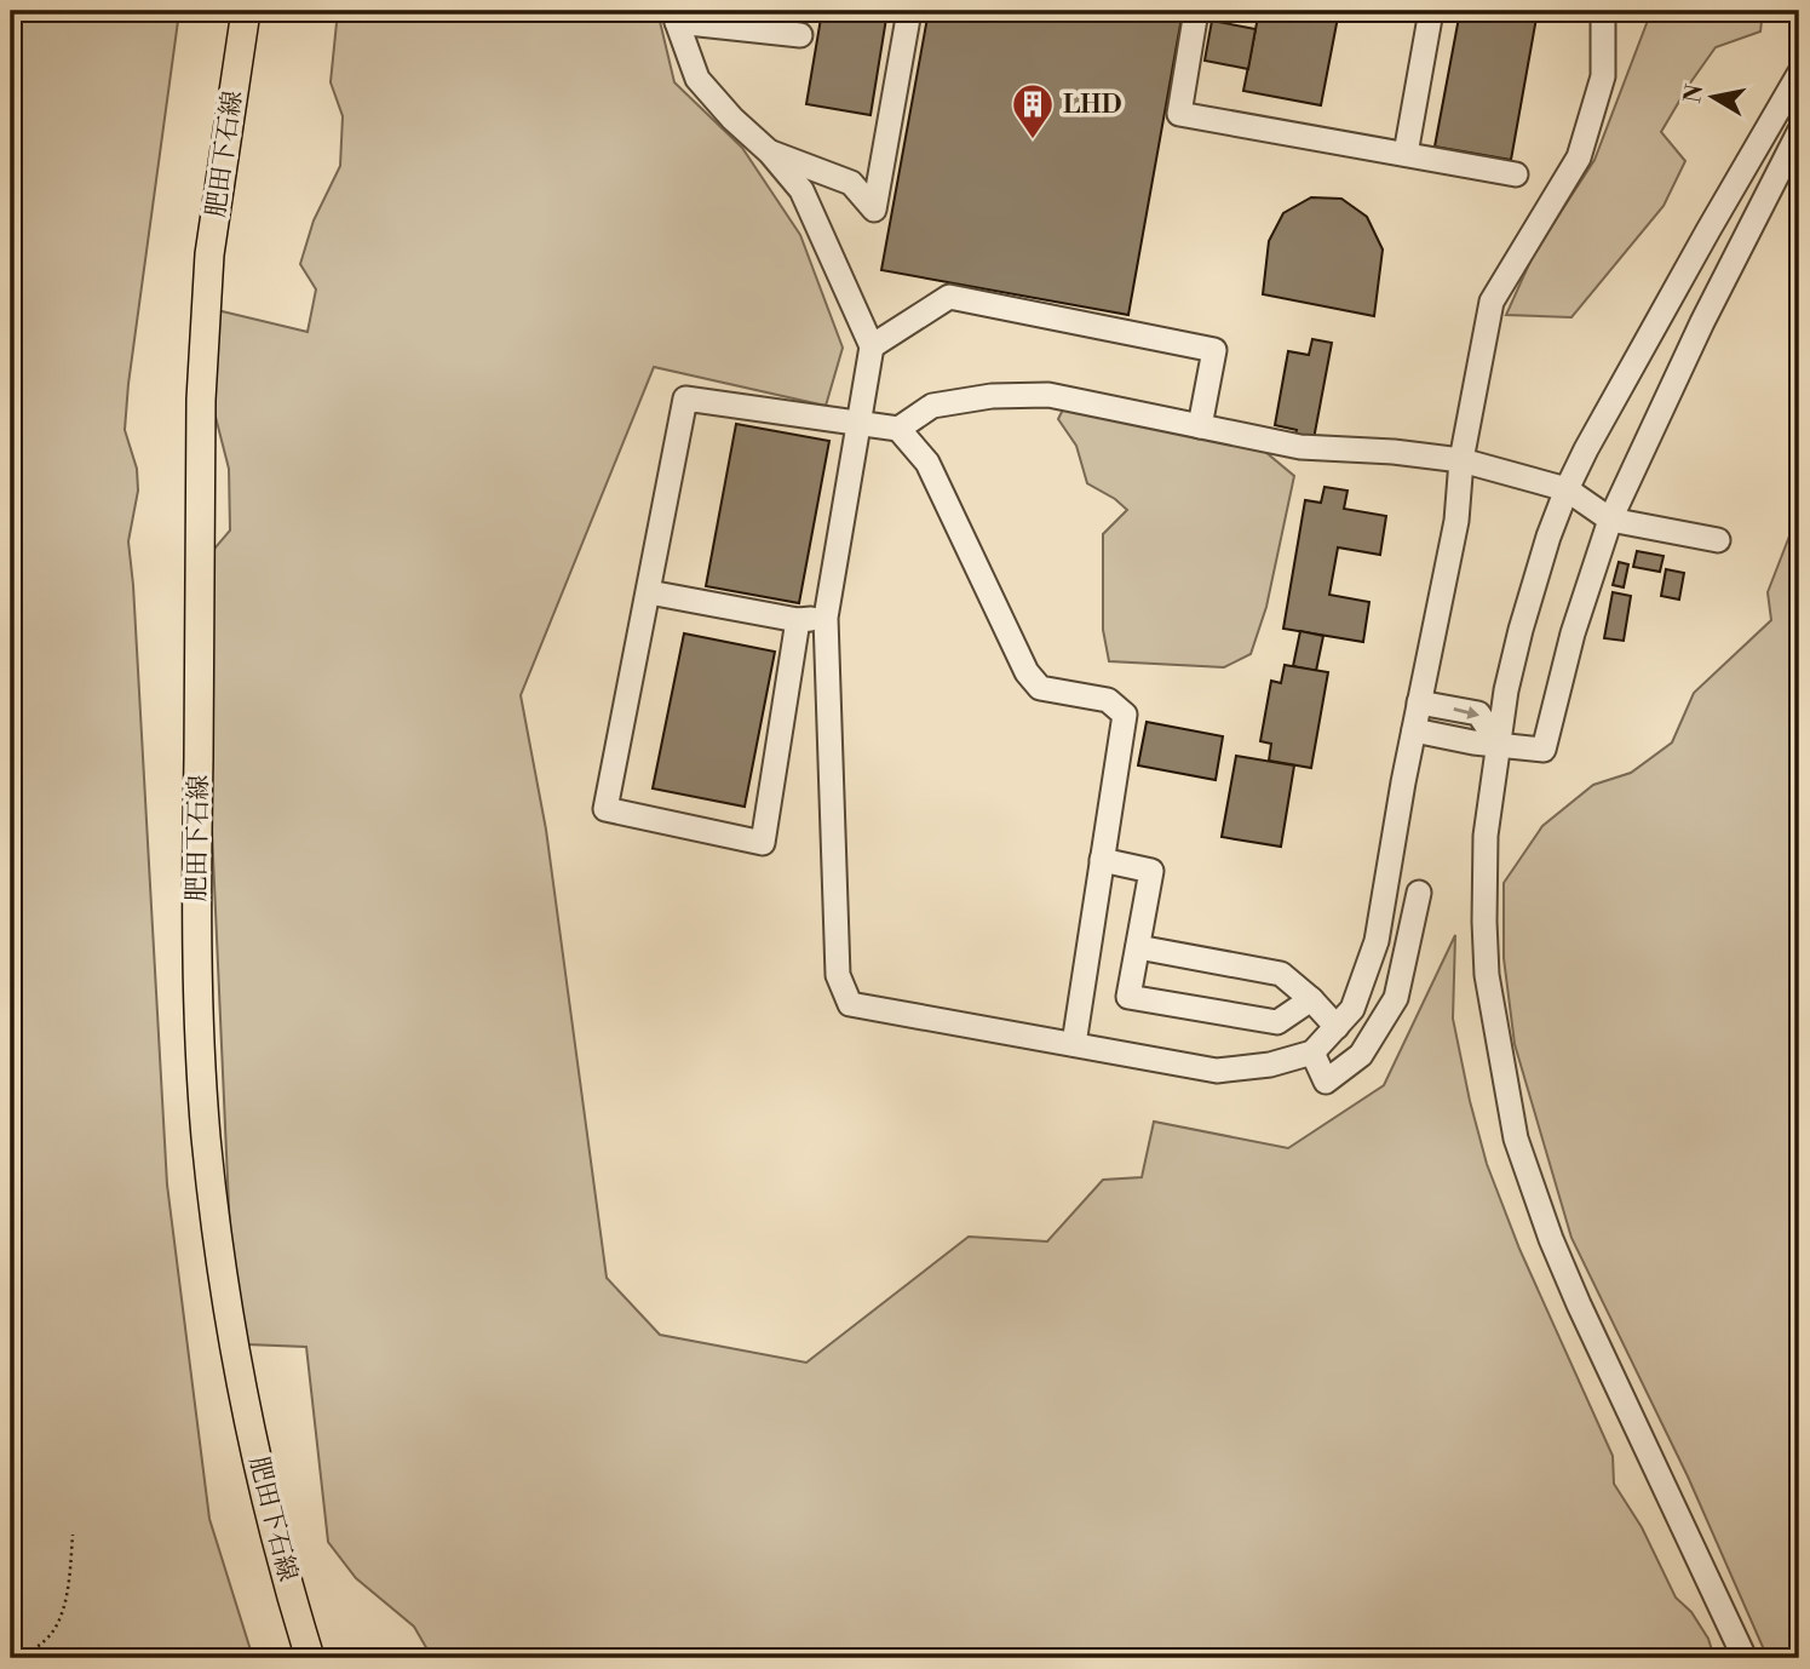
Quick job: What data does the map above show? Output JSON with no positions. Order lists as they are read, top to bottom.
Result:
{
  "streets": {
    "main road": ["肥田下石線"]
  },
  "places": {
    "building": ["LHD"]
  },
  "north": "left"
}
